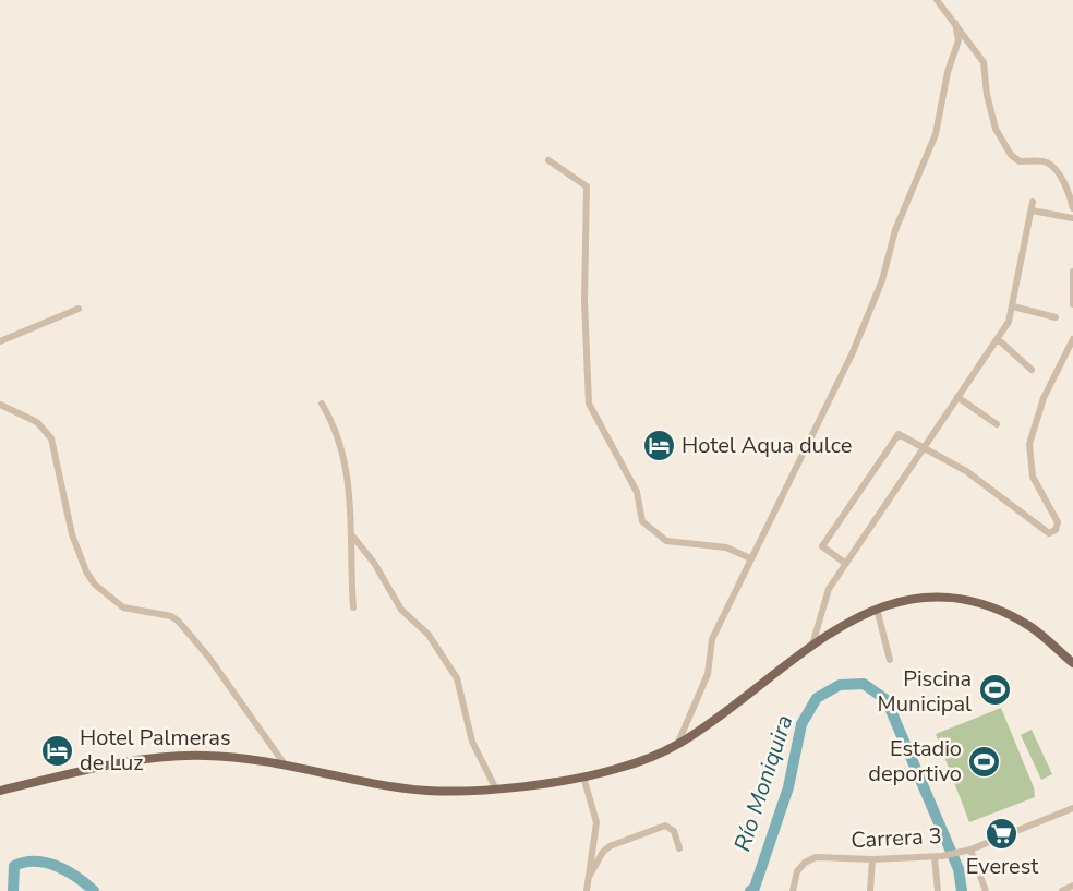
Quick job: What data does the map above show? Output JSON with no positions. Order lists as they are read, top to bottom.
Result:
{
  "streets": {
    "street": ["Carrera 3"]
  },
  "water": ["Río Moniquira"],
  "places": {
    "hotel": ["Hotel Aqua dulce", "Hotel Palmeras de Luz"],
    "sports": ["Piscina Municipal", "Estadio deportivo"],
    "supermarket": ["Everest"]
  }
}
